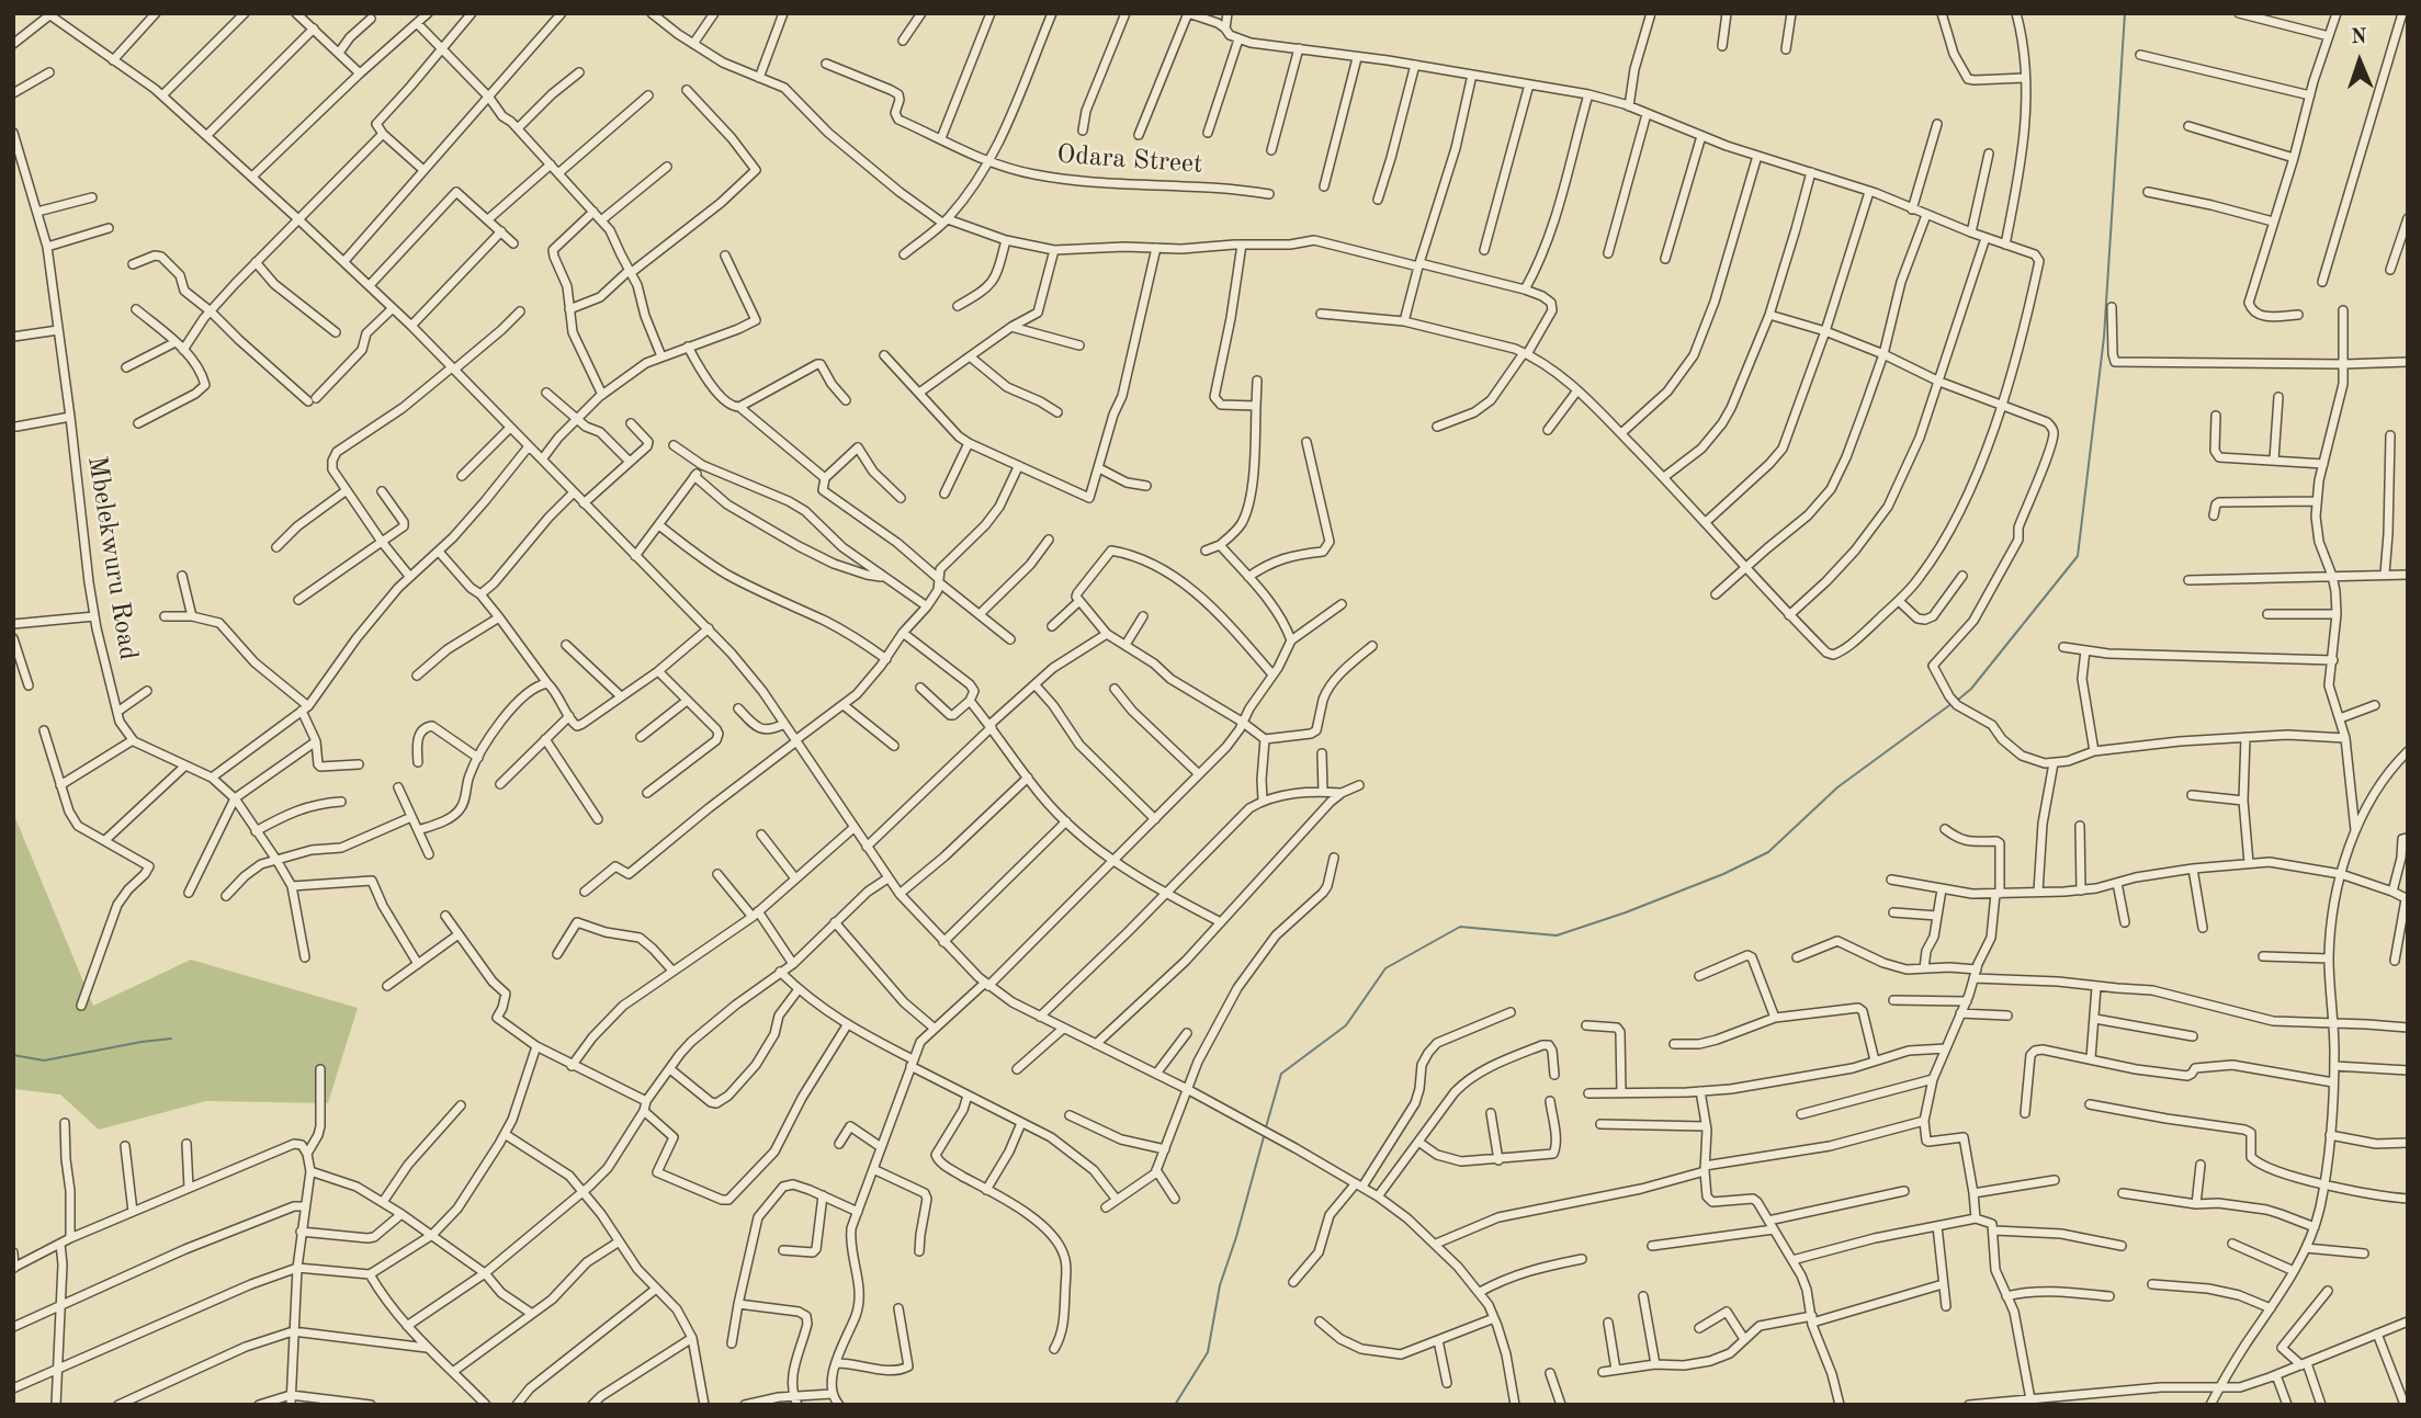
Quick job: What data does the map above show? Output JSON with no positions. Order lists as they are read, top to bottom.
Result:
{
  "streets": {
    "street": ["Odara Street", "Mbelekwuru Road"]
  },
  "north": "top"
}
